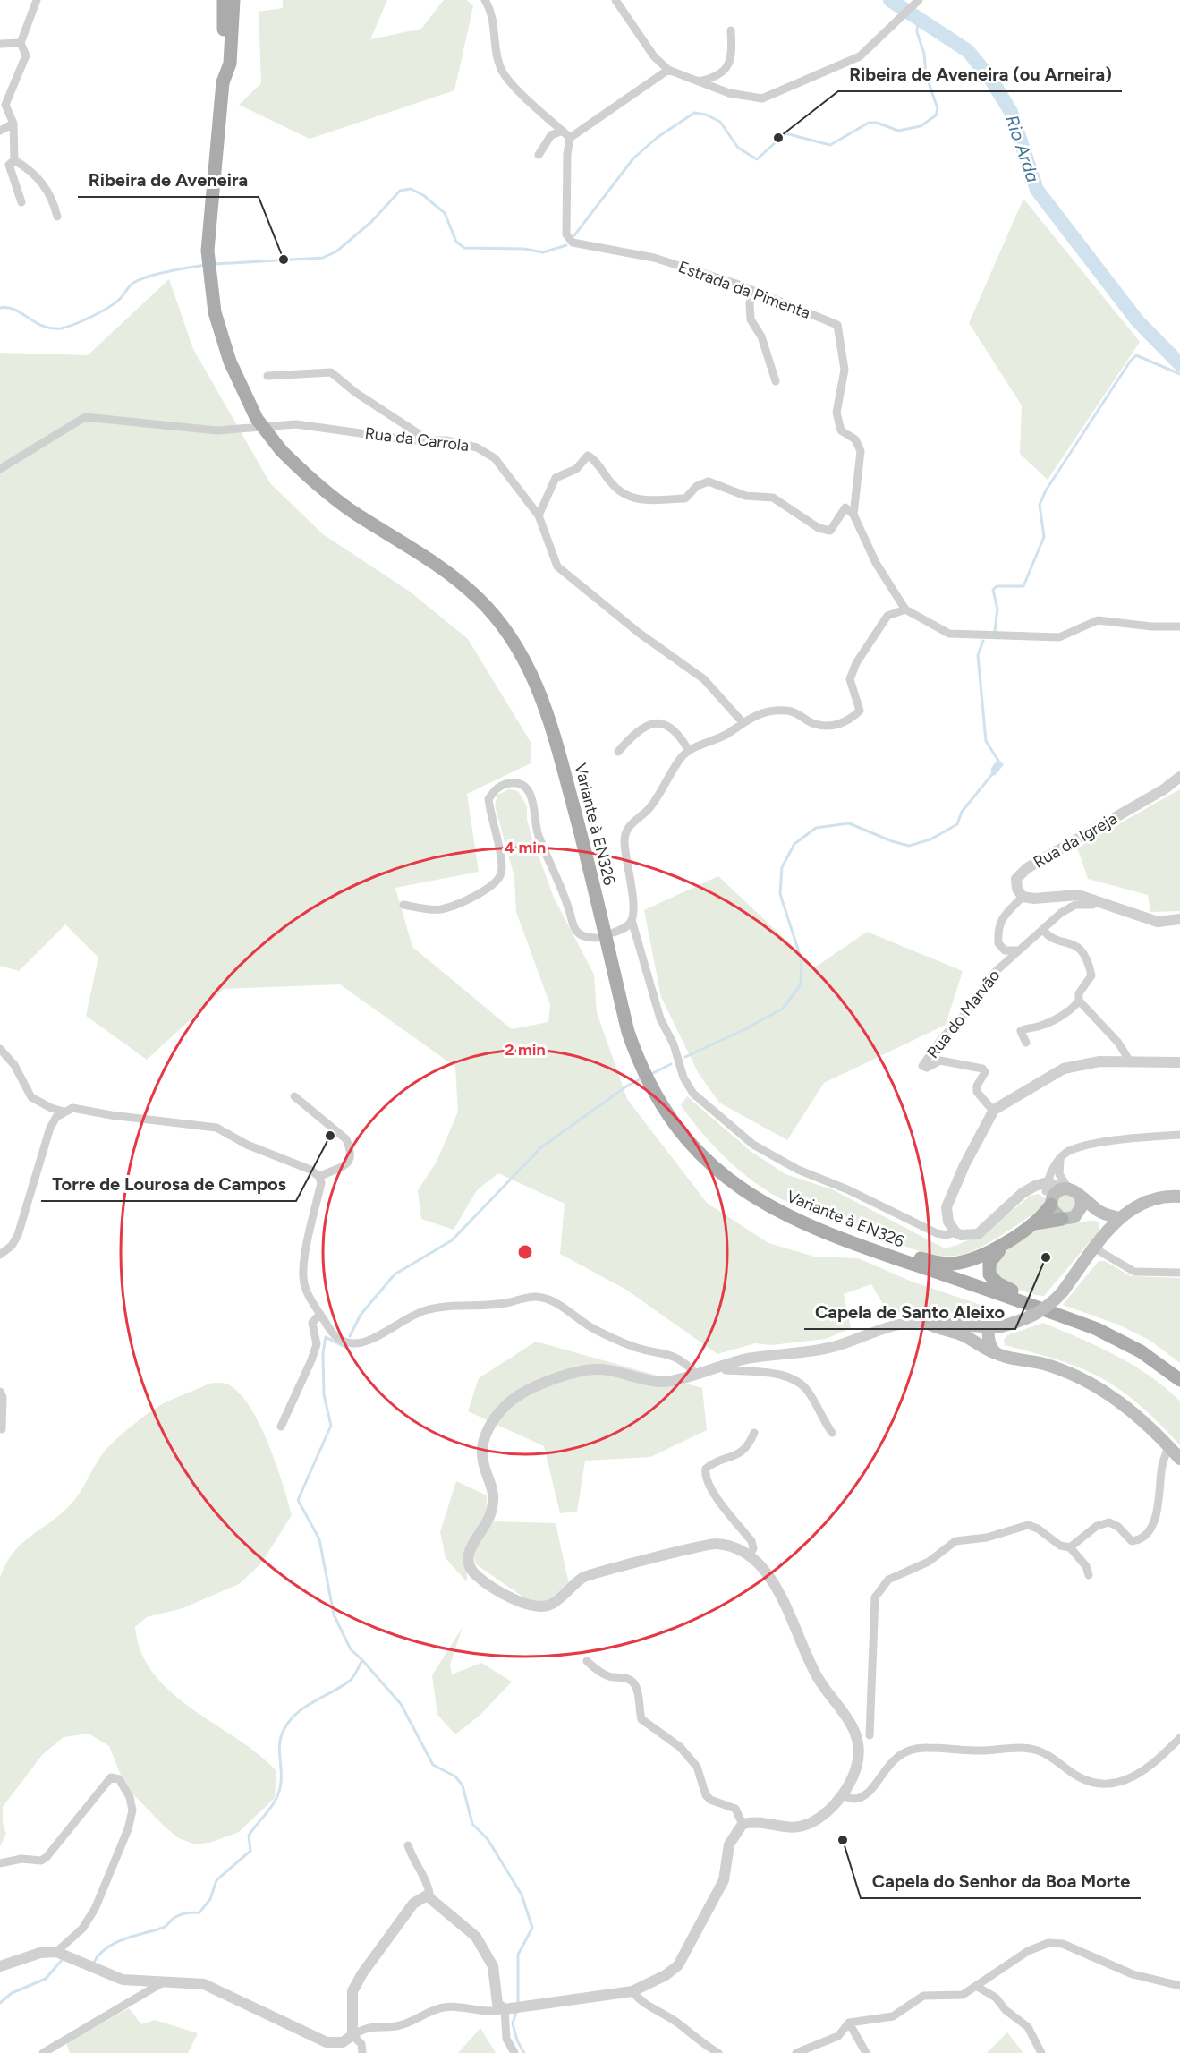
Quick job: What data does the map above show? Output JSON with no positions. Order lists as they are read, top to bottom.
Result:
{
  "streets": {
    "main road": ["Variante à EN326"],
    "street": [
      "Estrada da Pimenta",
      "Rua da Carrola",
      "Rua da Igreja",
      "Rua do Marvão"
    ]
  },
  "water": ["Rio Arda"],
  "places": [
    "Ribeira de Aveneira (ou Arneira)",
    "Ribeira de Aveneira",
    "Torre de Lourosa de Campos",
    "Capela de Santo Aleixo",
    "Capela do Senhor da Boa Morte"
  ],
  "rings": ["4 min", "2 min"]
}
